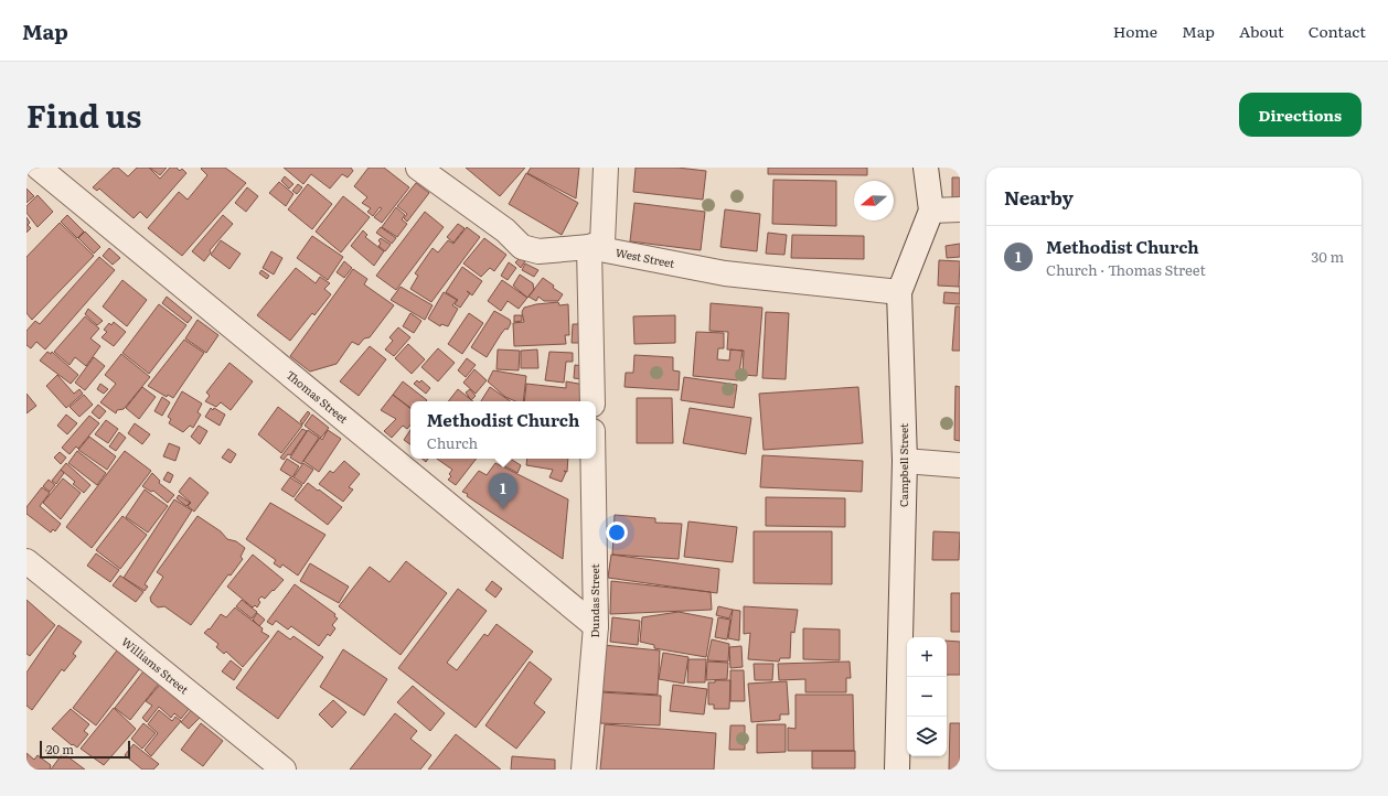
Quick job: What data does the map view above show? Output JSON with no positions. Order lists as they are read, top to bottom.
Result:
{
  "streets": {
    "street": [
      "West Street",
      "Thomas Street",
      "Campbell Street",
      "Dundas Street",
      "Williams Street"
    ]
  },
  "crossings": [
    ["West Street", "Campbell Street"],
    ["Thomas Street", "Dundas Street"]
  ],
  "scale_bar": "20 m",
  "north": "left",
  "page": {
    "header": "Map",
    "nav": [
      "Home",
      "Map",
      "About",
      "Contact"
    ],
    "title": "Find us",
    "buttons": "Directions",
    "heading": "Nearby",
    "list": [
      {
        "mark": "1",
        "name": "Methodist Church",
        "note": "Church · Thomas Street",
        "value": "30 m"
      }
    ],
    "popup": ["Methodist Church", "Church"],
    "pins": "1",
    "map_buttons": ["+", "−"],
    "scale": "20 m"
  }
}
